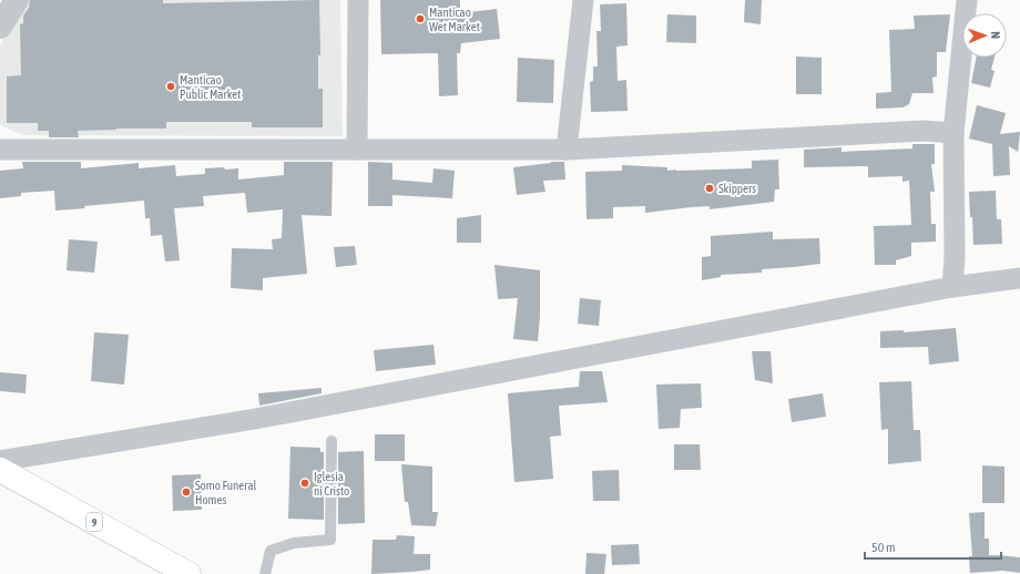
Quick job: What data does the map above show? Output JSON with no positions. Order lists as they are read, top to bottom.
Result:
{
  "streets": {
    "highway": ["9"]
  },
  "places": [
    "Manticao Wet Market",
    "Manticao Public Market",
    "Skippers",
    "Iglesia ni Cristo",
    "Somo Funeral Homes"
  ],
  "scale_bar": "50 m",
  "north": "right"
}
